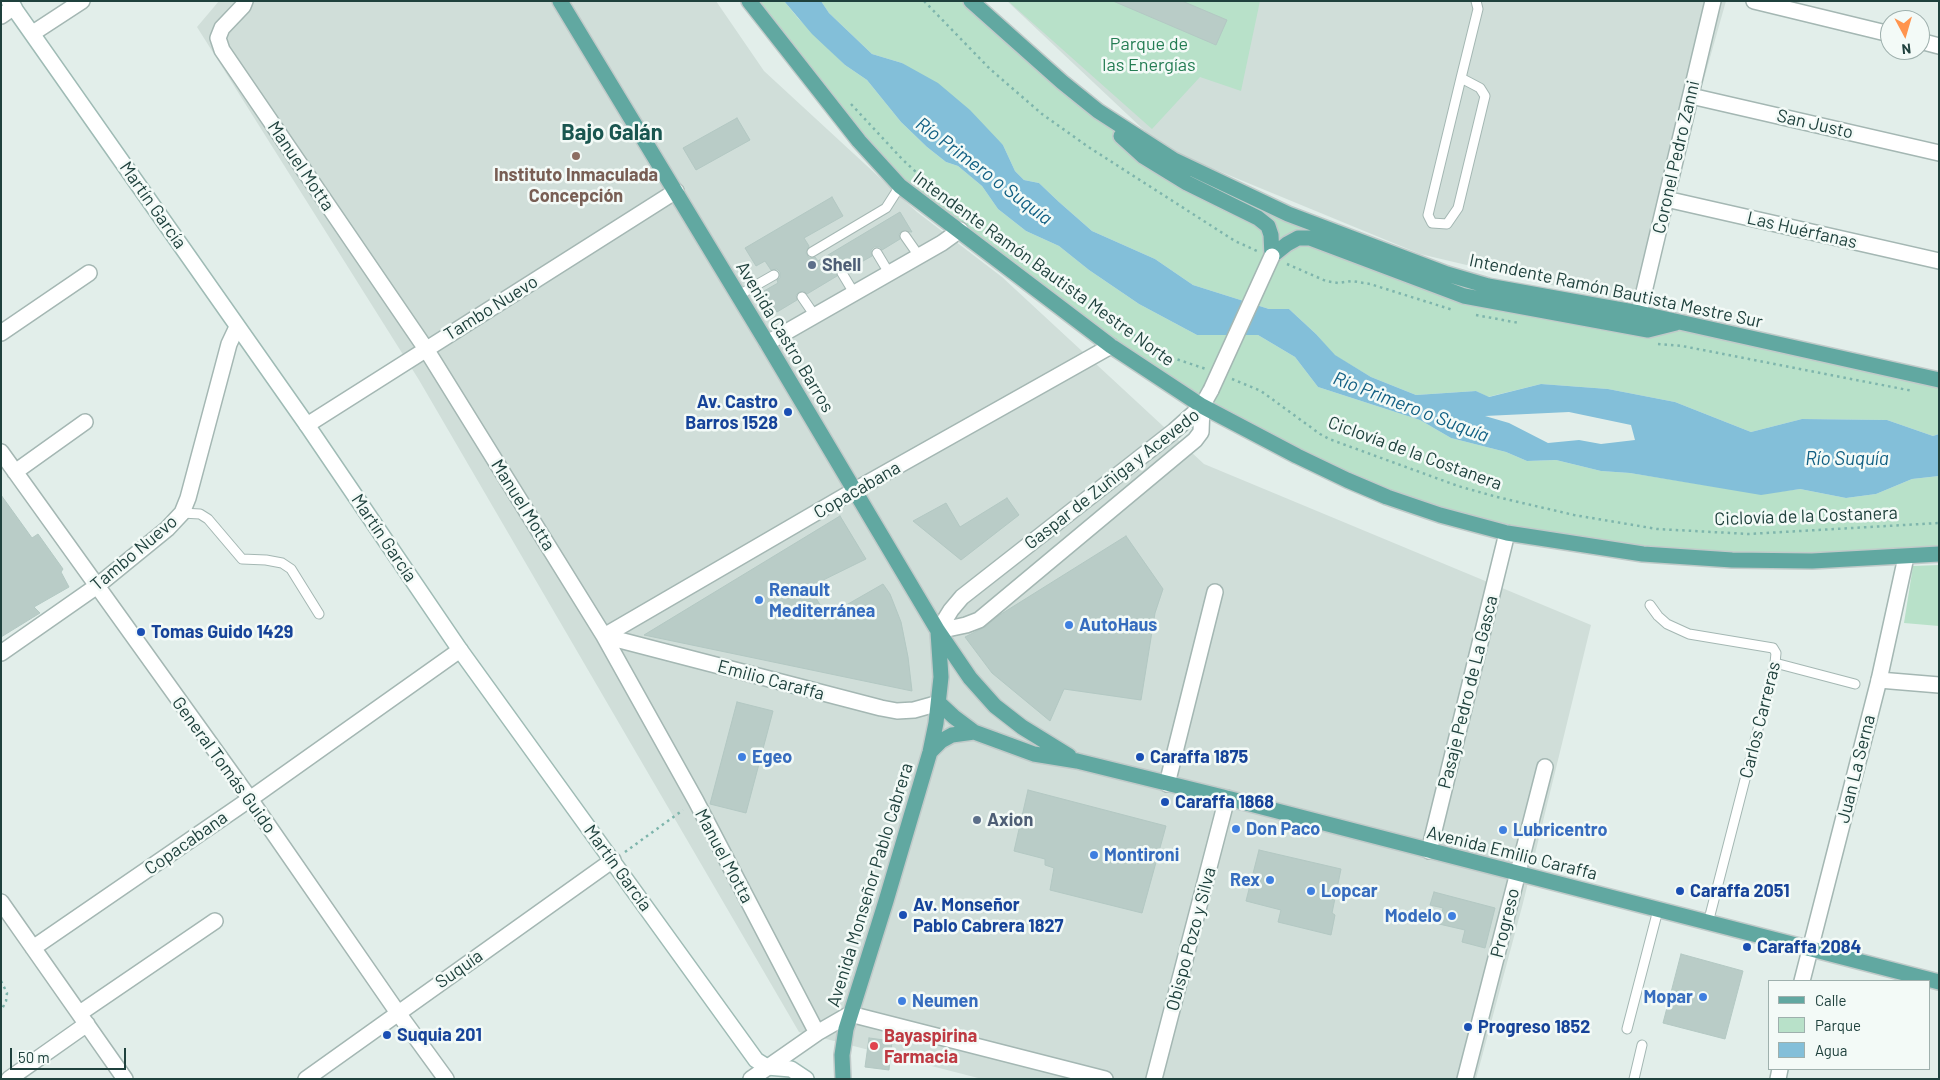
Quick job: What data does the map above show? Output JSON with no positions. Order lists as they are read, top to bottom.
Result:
{
  "streets": {
    "main road": [
      "Intendente Ramón Bautista Mestre Norte",
      "Intendente Ramón Bautista Mestre Sur",
      "Avenida Castro Barros",
      "Avenida Emilio Caraffa",
      "Avenida Monseñor Pablo Cabrera"
    ],
    "street": [
      "San Justo",
      "Coronel Pedro Zanni",
      "Manuel Motta",
      "Martín García",
      "Las Huérfanas",
      "Tambo Nuevo",
      "Gaspar de Zuñiga y Acevedo",
      "Copacabana",
      "Emilio Caraffa",
      "Pasaje Pedro de La Gasca",
      "General Tomás Guido",
      "Juan La Serna",
      "Progreso",
      "Obispo Pozo y Silva",
      "Suquía"
    ],
    "lane": ["Carlos Carreras"],
    "path": ["Ciclovía de la Costanera"]
  },
  "crossings": [
    ["San Justo", "Coronel Pedro Zanni"],
    ["Coronel Pedro Zanni", "Las Huérfanas"],
    ["Coronel Pedro Zanni", "Intendente Ramón Bautista Mestre Sur"],
    ["Manuel Motta", "Tambo Nuevo"],
    ["Manuel Motta", "Copacabana"],
    ["Manuel Motta", "Emilio Caraffa"],
    ["Martín García", "Tambo Nuevo"],
    ["Martín García", "Copacabana"],
    ["Martín García", "Suquía"],
    ["Intendente Ramón Bautista Mestre Norte", "Gaspar de Zuñiga y Acevedo"],
    ["Intendente Ramón Bautista Mestre Norte", "Copacabana"],
    ["Intendente Ramón Bautista Mestre Norte", "Pasaje Pedro de La Gasca"],
    ["Intendente Ramón Bautista Mestre Norte", "Juan La Serna"],
    ["Tambo Nuevo", "Avenida Castro Barros"],
    ["Tambo Nuevo", "General Tomás Guido"],
    ["Avenida Castro Barros", "Gaspar de Zuñiga y Acevedo"],
    ["Avenida Castro Barros", "Copacabana"],
    ["Avenida Castro Barros", "Emilio Caraffa"],
    ["Avenida Castro Barros", "Avenida Emilio Caraffa"],
    ["Avenida Castro Barros", "Avenida Monseñor Pablo Cabrera"],
    ["Gaspar de Zuñiga y Acevedo", "Avenida Emilio Caraffa"],
    ["Copacabana", "Emilio Caraffa"],
    ["Copacabana", "General Tomás Guido"],
    ["Emilio Caraffa", "Avenida Emilio Caraffa"],
    ["Emilio Caraffa", "Avenida Monseñor Pablo Cabrera"],
    ["Pasaje Pedro de La Gasca", "Avenida Emilio Caraffa"],
    ["Carlos Carreras", "Avenida Emilio Caraffa"],
    ["General Tomás Guido", "Suquía"],
    ["Juan La Serna", "Avenida Emilio Caraffa"],
    ["Avenida Emilio Caraffa", "Avenida Monseñor Pablo Cabrera"],
    ["Avenida Emilio Caraffa", "Progreso"],
    ["Avenida Emilio Caraffa", "Obispo Pozo y Silva"]
  ],
  "districts": ["Bajo Galán"],
  "water": ["Río Primero o Suquía", "Río Suquía"],
  "parks": ["Parque de las Energías"],
  "places": [
    "Instituto Inmaculada Concepción",
    "Shell",
    "Av. Castro Barros 1528",
    "Renault Mediterránea",
    "AutoHaus",
    "Tomas Guido 1429",
    "Egeo",
    "Caraffa 1875",
    "Caraffa 1868",
    "Axion",
    "Don Paco",
    "Lubricentro",
    "Montironi",
    "Rex",
    "Lopcar",
    "Caraffa 2051",
    "Av. Monseñor Pablo Cabrera 1827",
    "Modelo",
    "Caraffa 2084",
    "Mopar",
    "Neumen",
    "Progreso 1852",
    "Suquia 201",
    "Bayaspirina Farmacia"
  ],
  "legend": ["Calle", "Parque", "Agua"],
  "scale_bar": "50 m",
  "north": "bottom"
}
